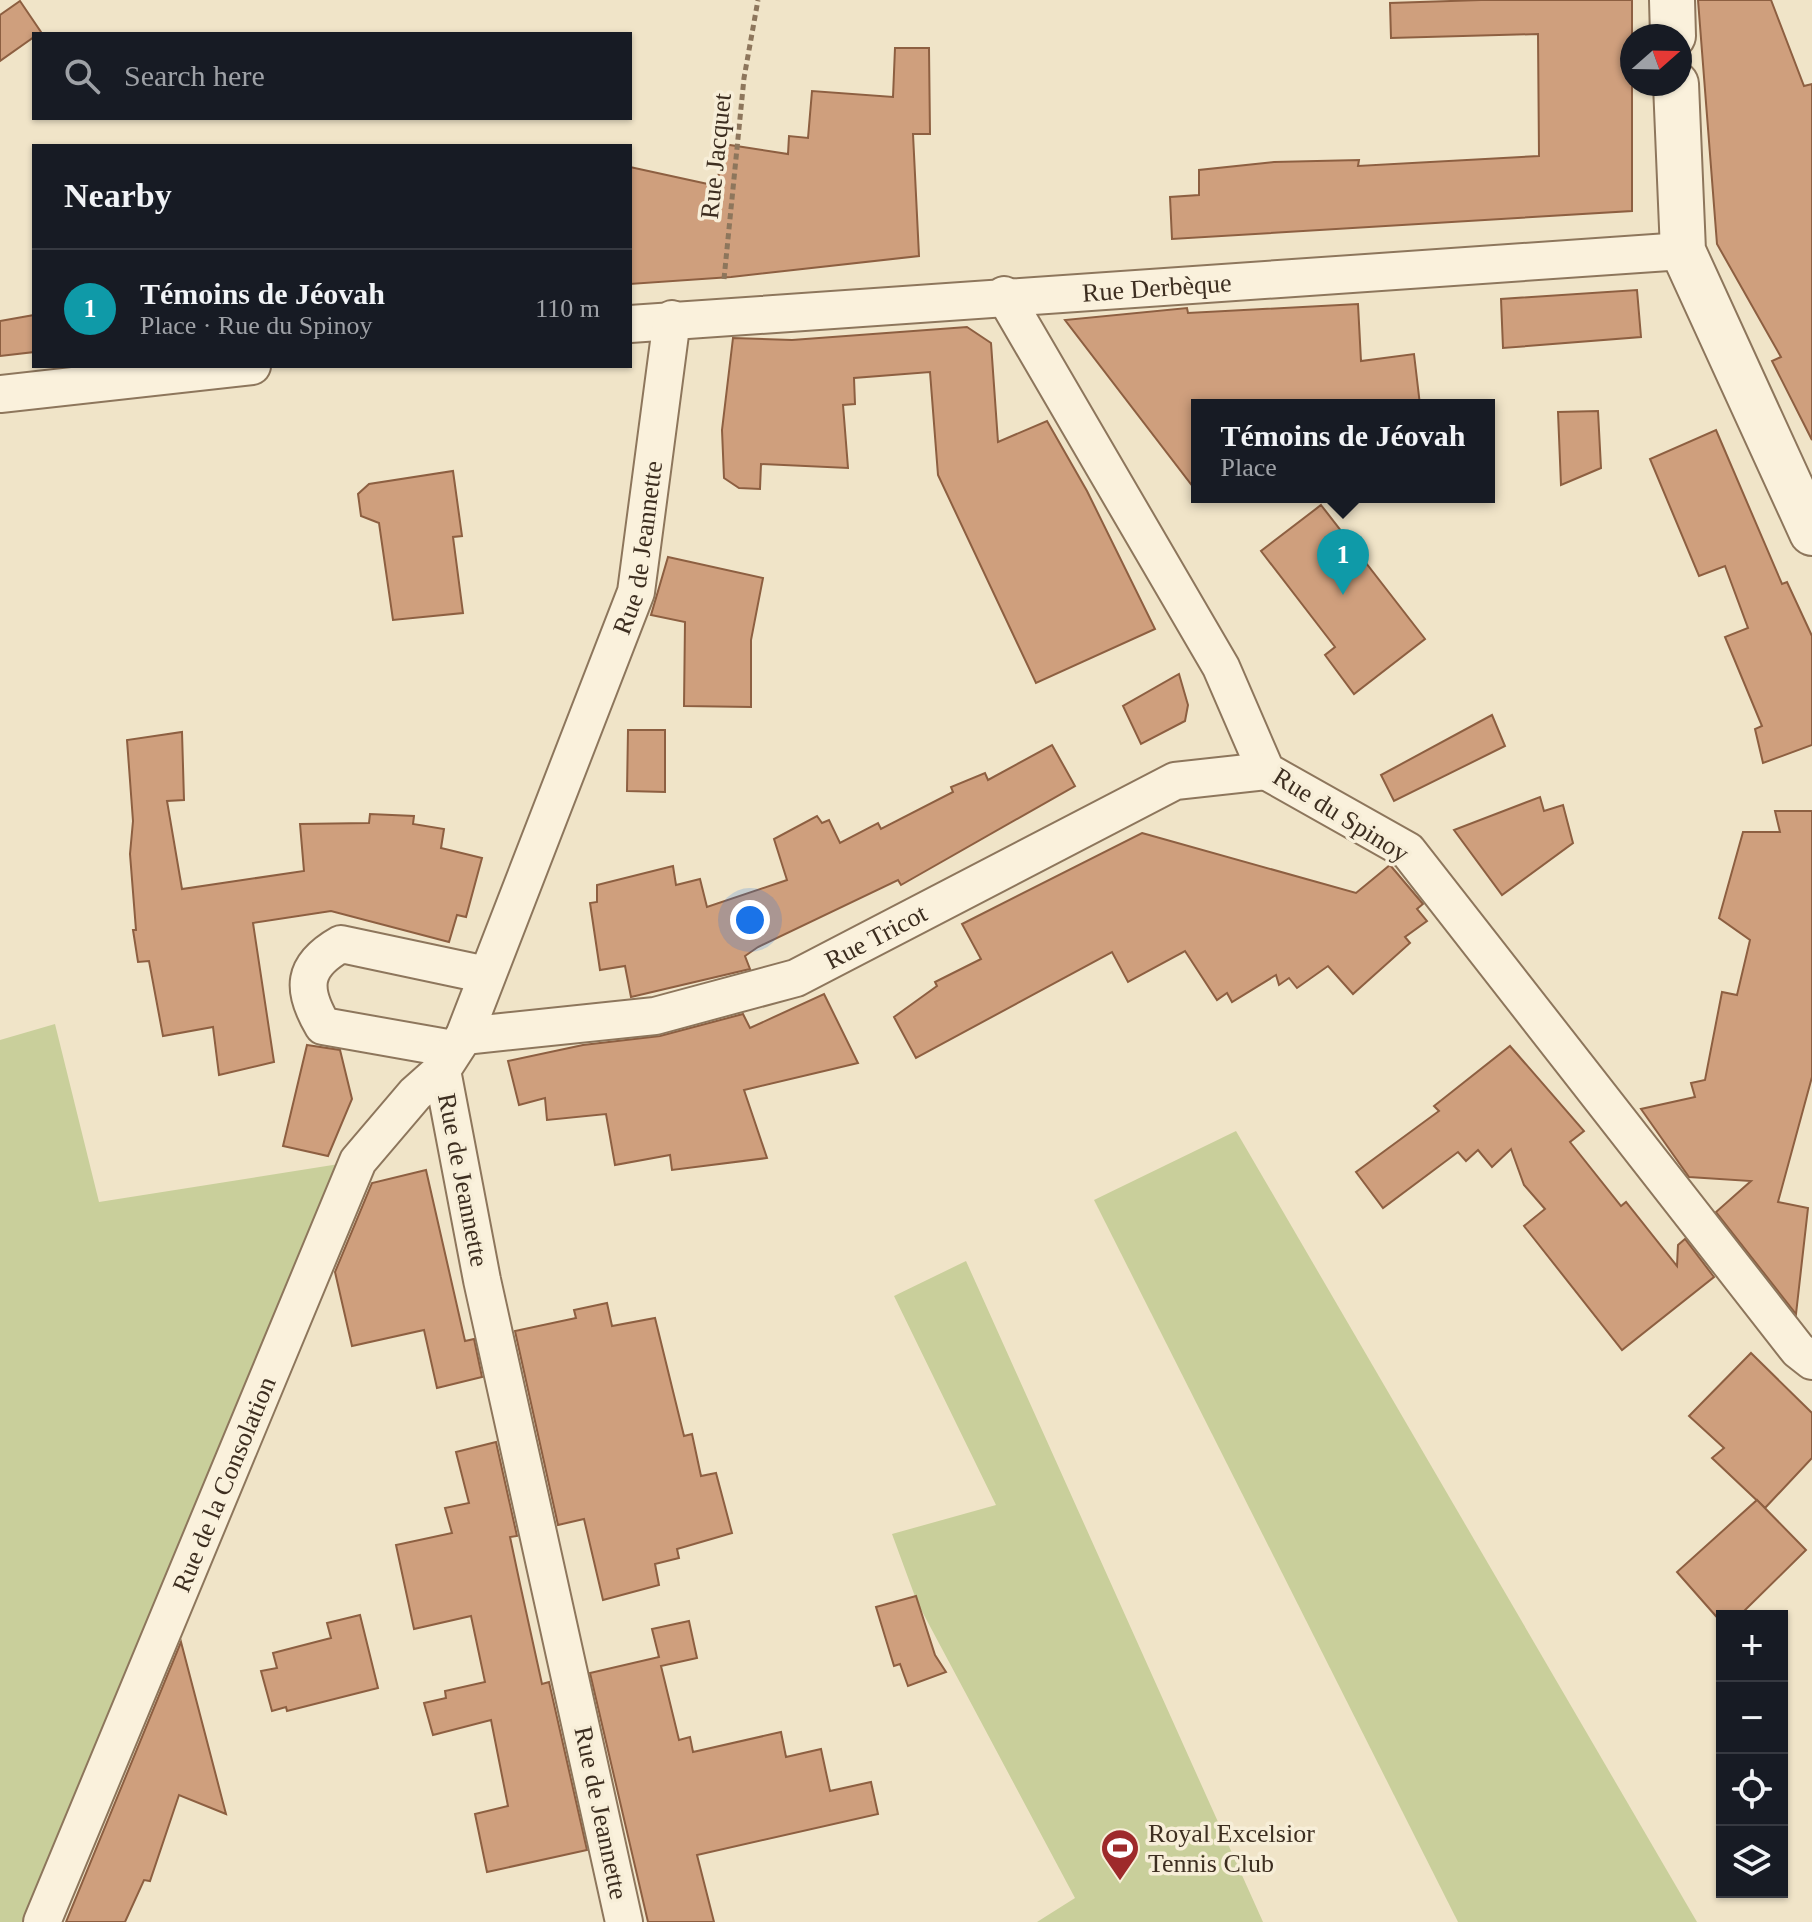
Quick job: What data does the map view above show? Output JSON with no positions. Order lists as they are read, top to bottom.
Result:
{
  "streets": {
    "street": [
      "Rue Derbèque",
      "Rue de Jeannette",
      "Rue du Spinoy",
      "Rue Tricot",
      "Rue de la Consolation"
    ],
    "path": ["Rue Jacquet"]
  },
  "crossings": [
    ["Rue Jacquet", "Rue Derbèque"],
    ["Rue Derbèque", "Rue de Jeannette"],
    ["Rue Derbèque", "Rue du Spinoy"],
    ["Rue de Jeannette", "Rue Tricot"],
    ["Rue de Jeannette", "Rue de la Consolation"],
    ["Rue du Spinoy", "Rue Tricot"],
    ["Rue Tricot", "Rue de la Consolation"]
  ],
  "places": {
    "sports": ["Royal Excelsior Tennis Club"]
  },
  "north": "right",
  "page": {
    "search": "Search here",
    "heading": "Nearby",
    "list": [
      {
        "mark": "1",
        "name": "Témoins de Jéovah",
        "note": "Place · Rue du Spinoy",
        "value": "110 m"
      }
    ],
    "popup": ["Témoins de Jéovah", "Place"],
    "pins": "1",
    "map_buttons": ["+", "−"]
  }
}
